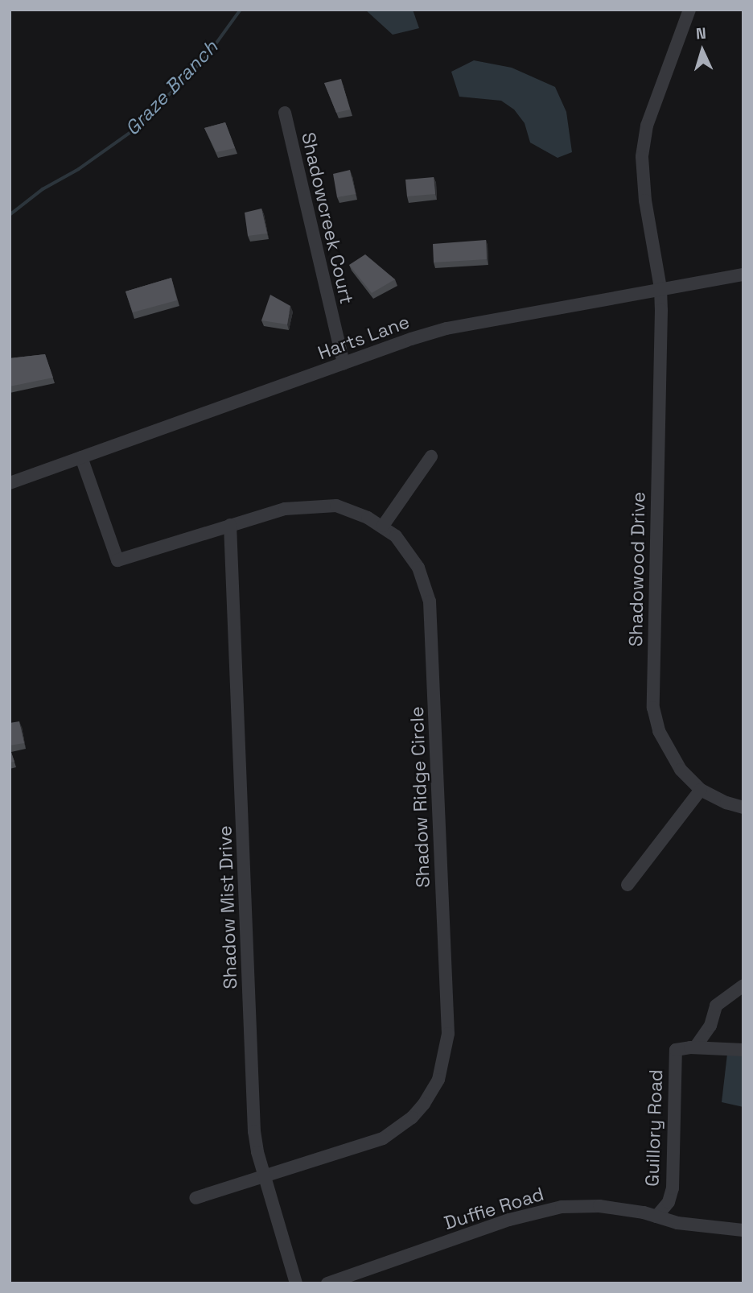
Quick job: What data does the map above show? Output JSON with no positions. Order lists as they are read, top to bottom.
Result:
{
  "streets": {
    "street": [
      "Shadowcreek Court",
      "Harts Lane",
      "Shadowood Drive",
      "Shadow Ridge Circle",
      "Shadow Mist Drive",
      "Guillory Road",
      "Duffie Road"
    ]
  },
  "crossings": [
    ["Shadowcreek Court", "Harts Lane"],
    ["Harts Lane", "Shadowood Drive"],
    ["Harts Lane", "Shadow Ridge Circle"],
    ["Shadow Ridge Circle", "Shadow Mist Drive"],
    ["Guillory Road", "Duffie Road"]
  ],
  "water": ["Graze Branch"],
  "north": "top"
}
